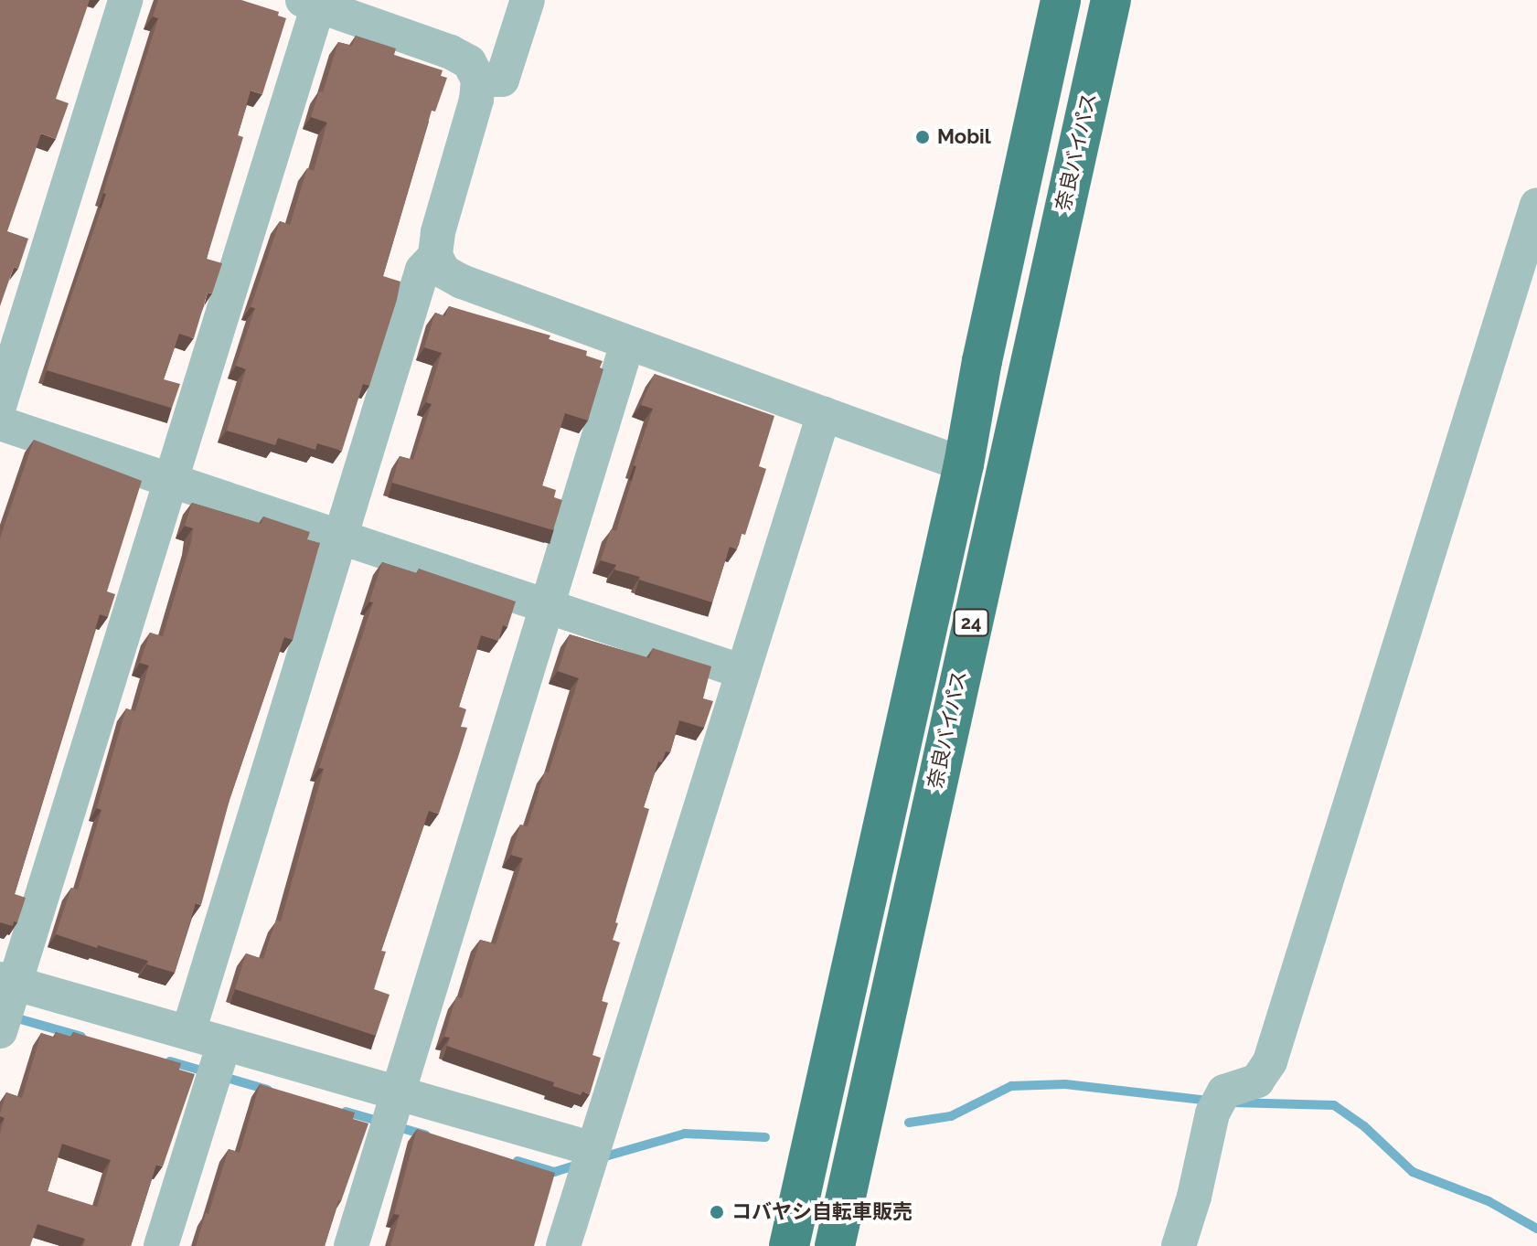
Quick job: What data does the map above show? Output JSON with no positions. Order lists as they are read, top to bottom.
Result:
{
  "streets": {
    "highway": ["奈良バイパス", "24"]
  },
  "places": ["Mobil", "コバヤシ自転車販売"]
}
